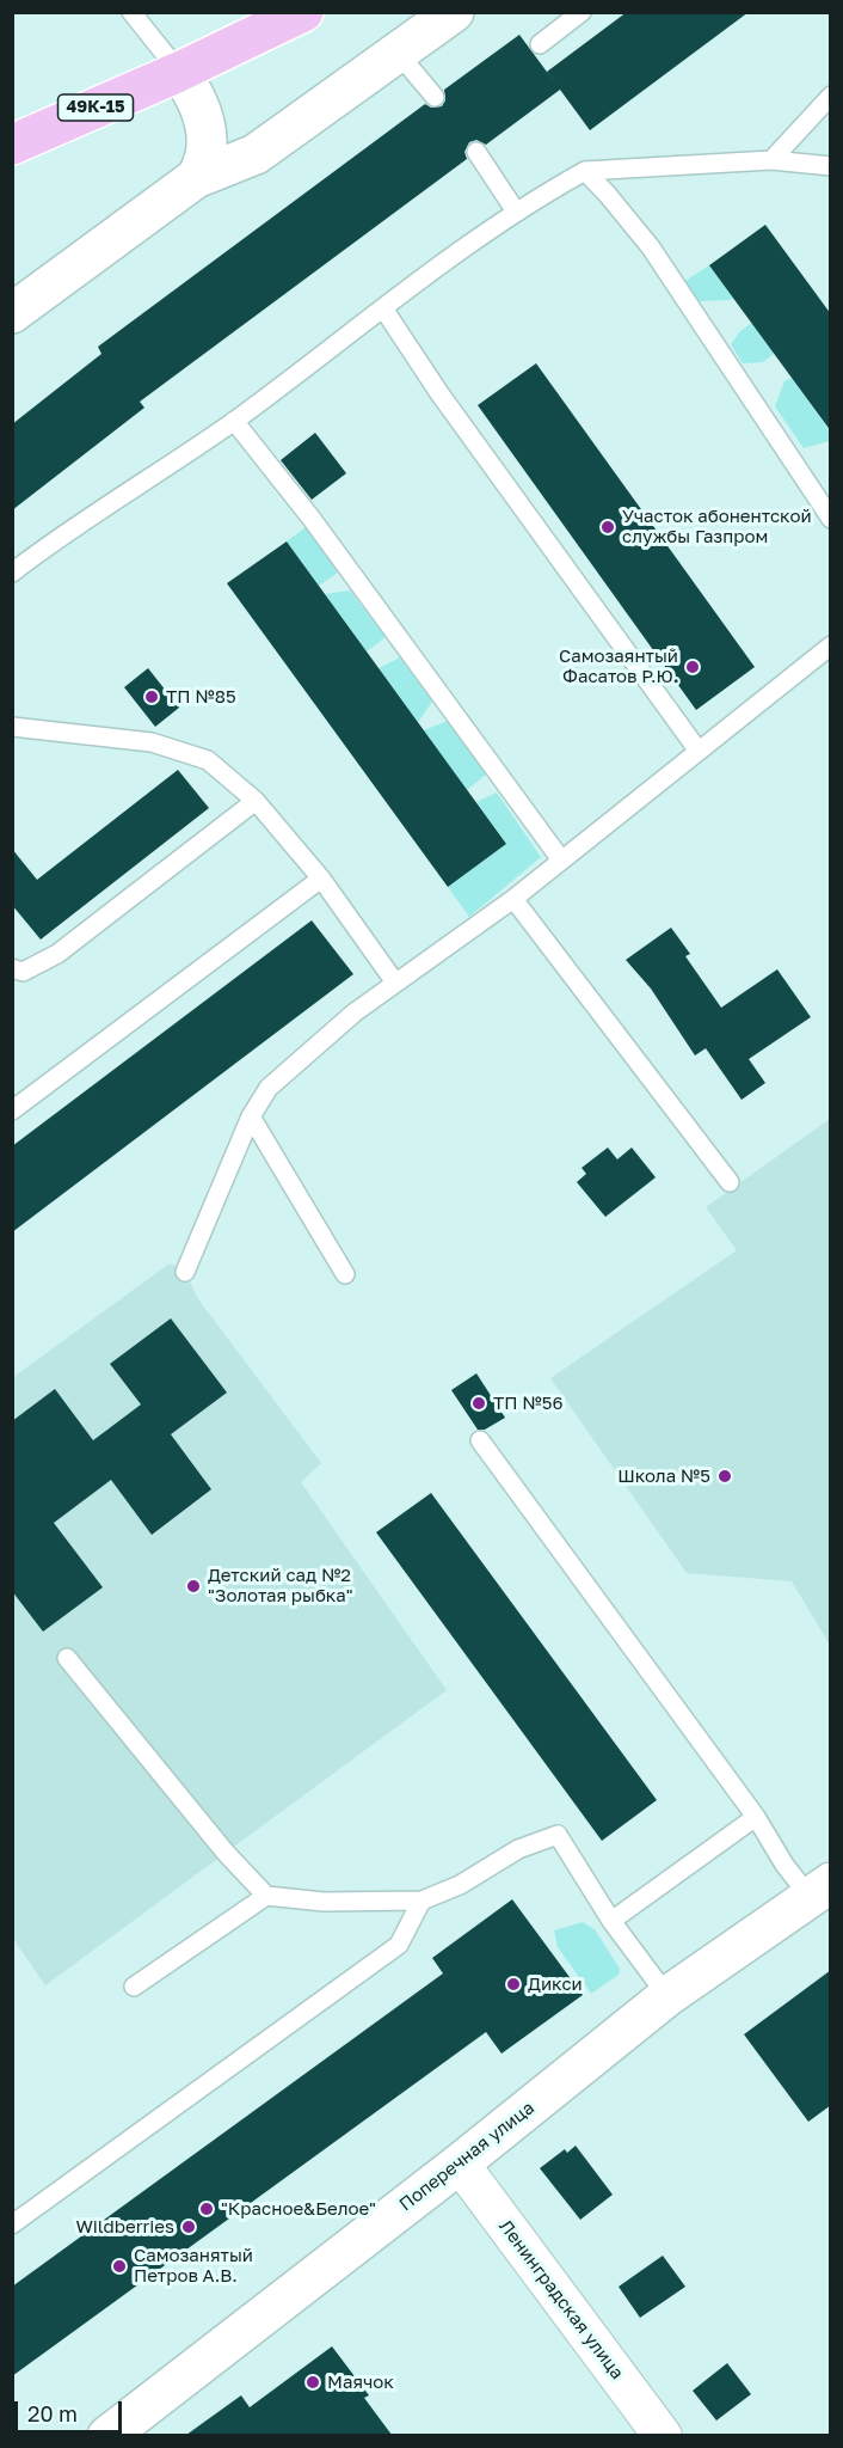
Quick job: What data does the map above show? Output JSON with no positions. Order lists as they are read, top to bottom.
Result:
{
  "streets": {
    "main road": ["49К-15", "Поперечная улица"],
    "street": ["Ленинградская улица"]
  },
  "crossings": [
    ["Поперечная улица", "Ленинградская улица"]
  ],
  "places": [
    "Участок абонентской службы Газпром",
    "Самозаянтый Фасатов Р.Ю.",
    "ТП №85",
    "ТП №56",
    "Школа №5",
    "Детский сад №2 \"Золотая рыбка\"",
    "Дикси",
    "\"Красное&Белое\"",
    "Wildberries",
    "Самозанятый Петров А.В.",
    "Маячок"
  ],
  "scale_bar": "20 m"
}
